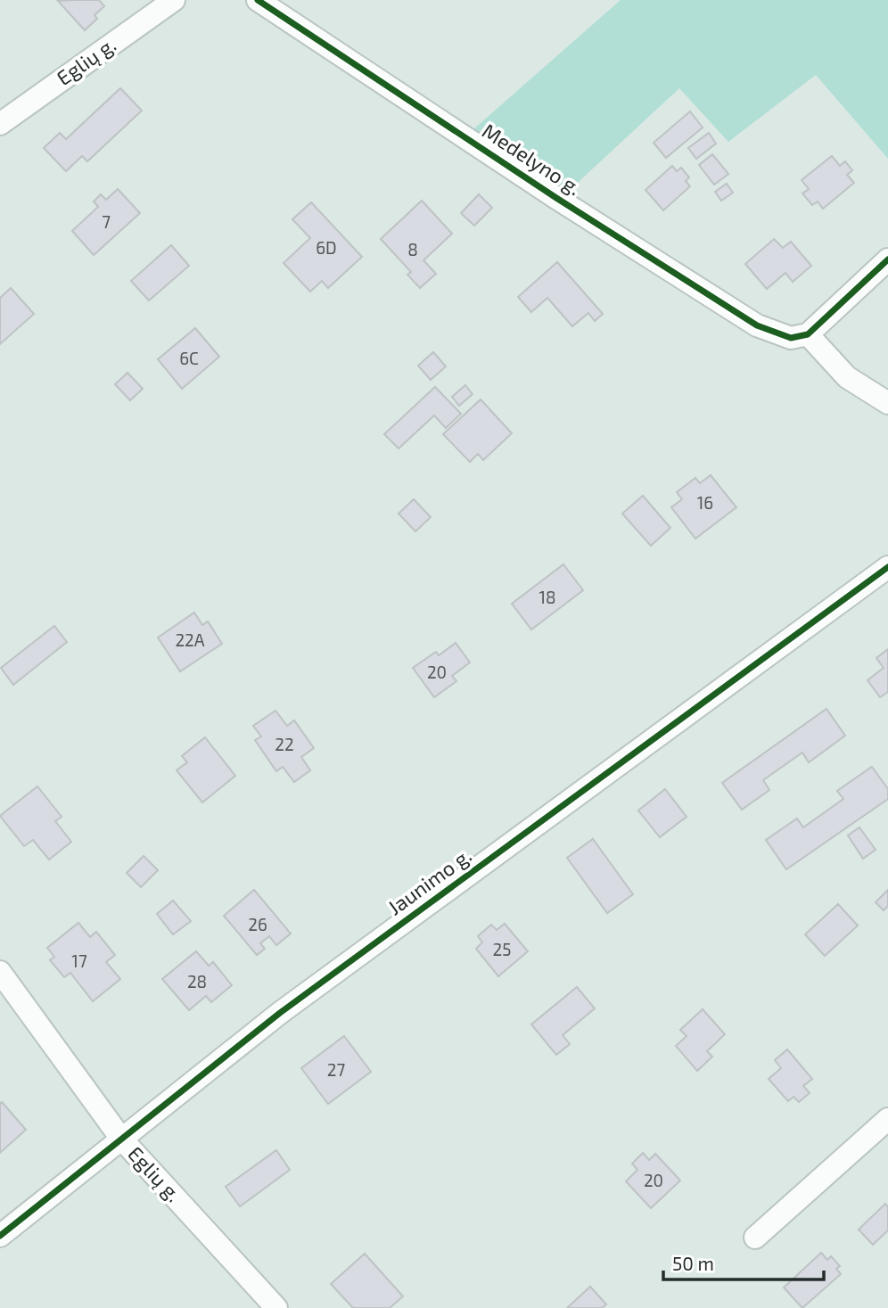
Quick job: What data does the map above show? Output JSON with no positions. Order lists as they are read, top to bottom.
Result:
{
  "streets": {
    "street": ["Eglių g.", "Medelyno g.", "Jaunimo g."]
  },
  "crossings": [
    ["Eglių g.", "Jaunimo g."]
  ],
  "house_numbers": [
    "7",
    "6D",
    "8",
    "6C",
    "16",
    "18",
    "22A",
    "20",
    "22",
    "26",
    "25",
    "17",
    "28",
    "27",
    "20"
  ],
  "scale_bar": "50 m"
}
